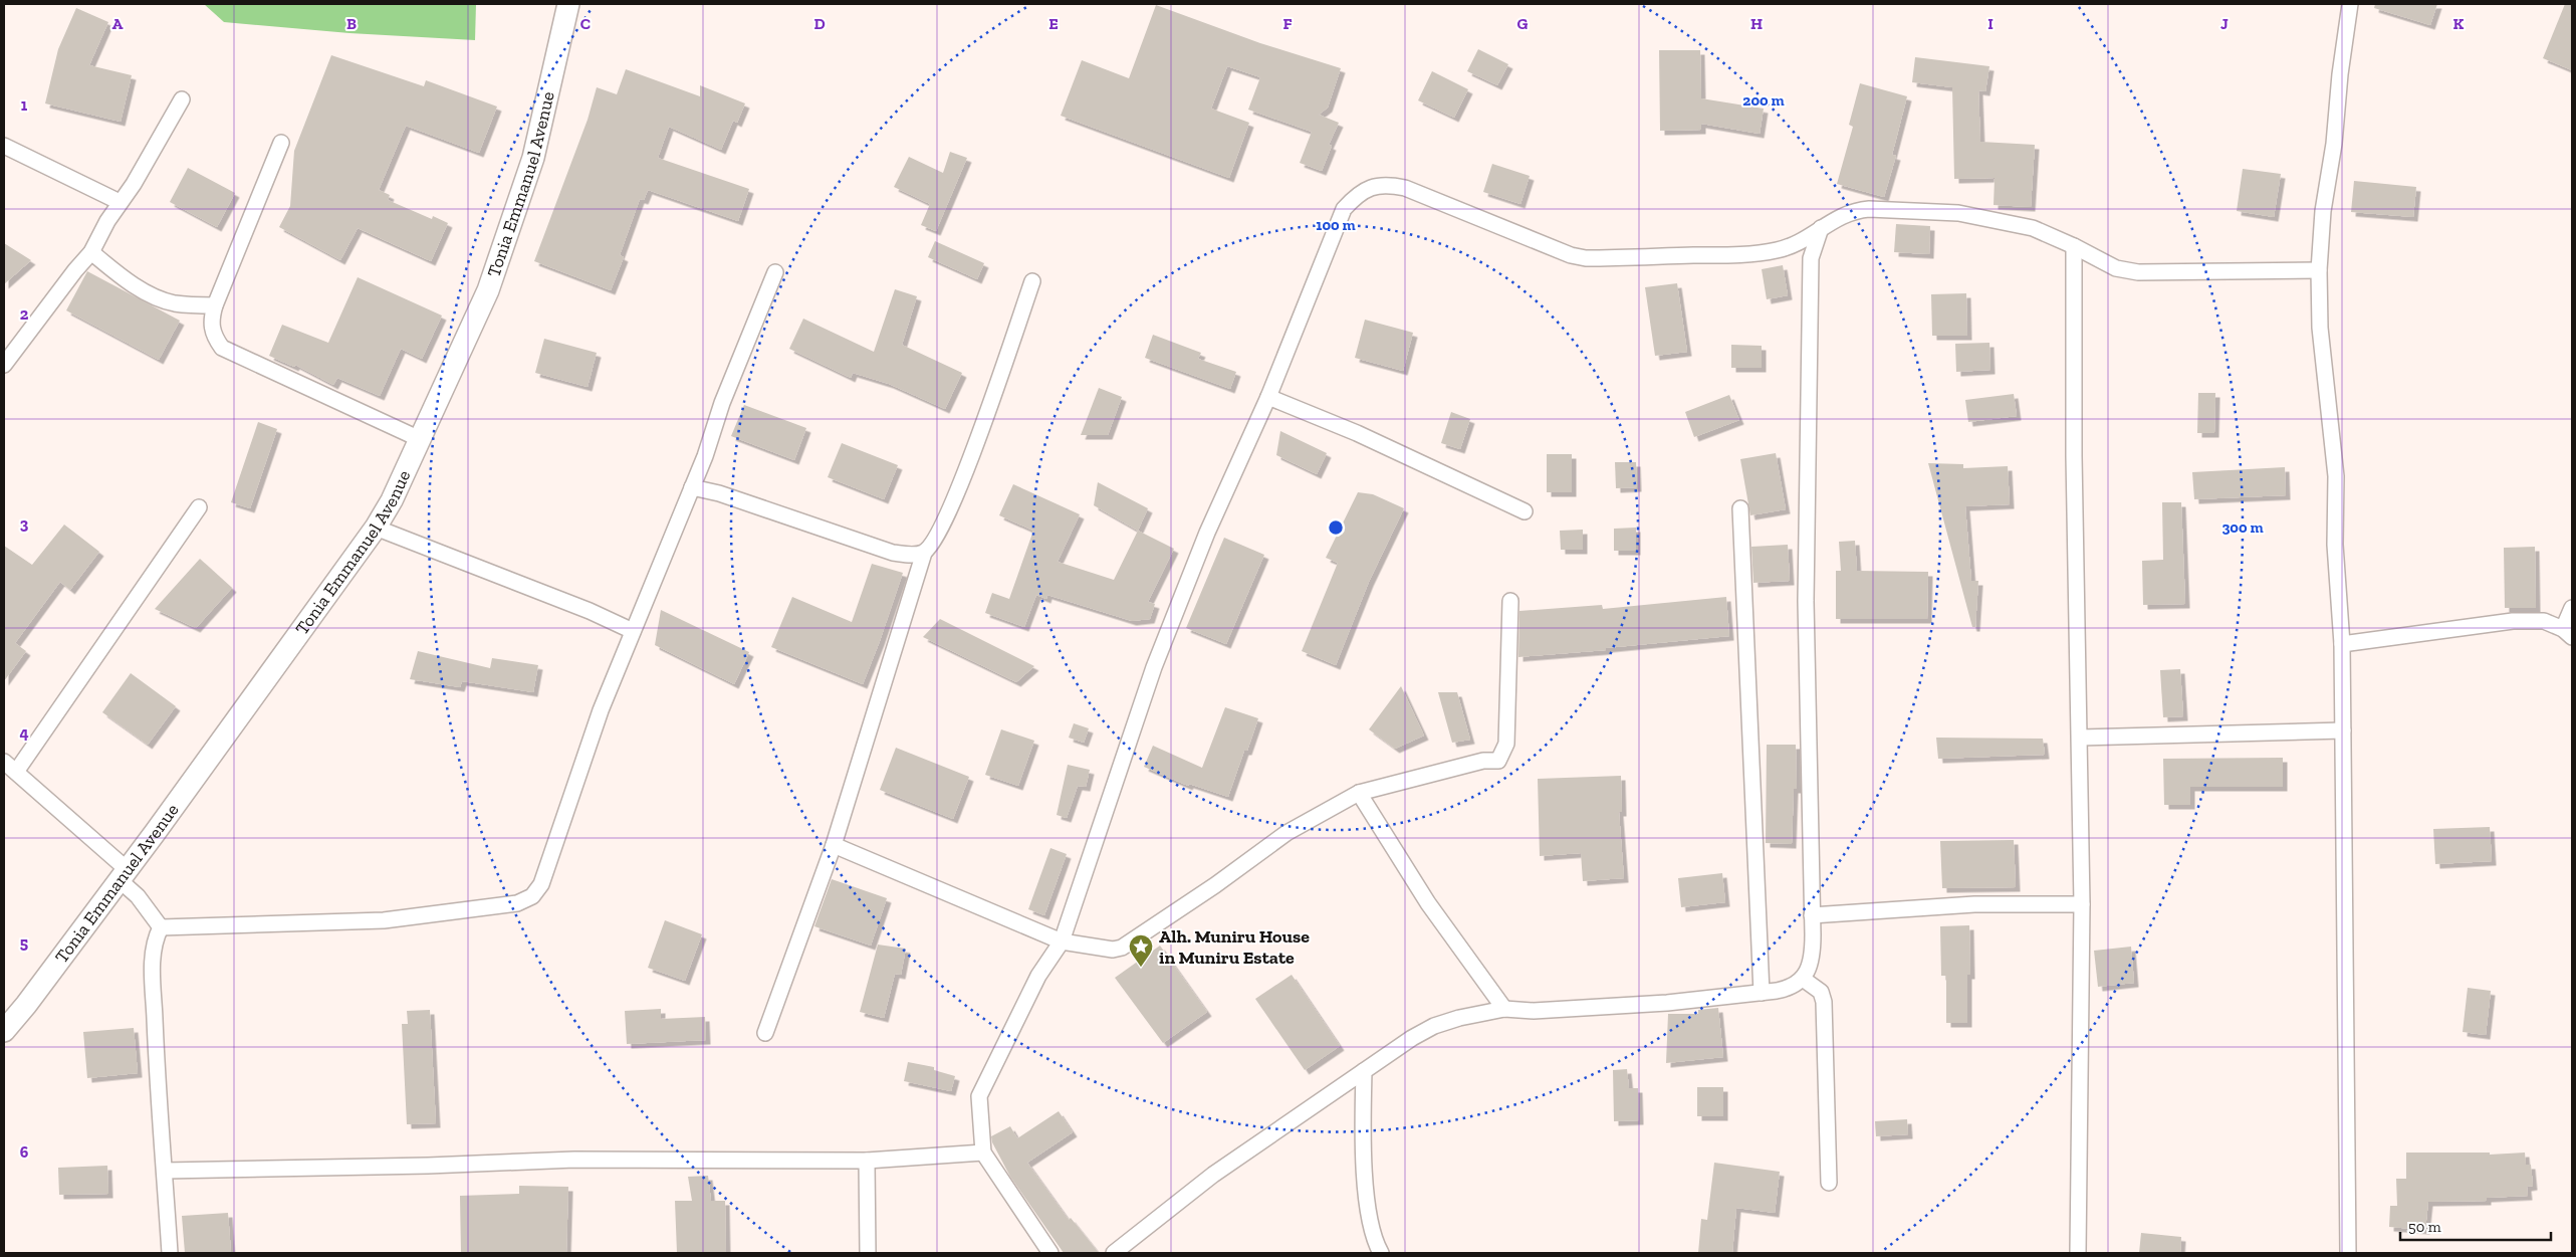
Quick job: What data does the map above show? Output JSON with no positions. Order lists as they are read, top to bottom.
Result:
{
  "streets": {
    "street": ["Tonia Emmanuel Avenue"]
  },
  "places": {
    "place": ["Alh. Muniru House in Muniru Estate"]
  },
  "scale_bar": "50 m",
  "grid": {
    "columns": [
      "A",
      "B",
      "C",
      "D",
      "E",
      "F",
      "G",
      "H",
      "I",
      "J",
      "K"
    ],
    "rows": [
      "1",
      "2",
      "3",
      "4",
      "5",
      "6"
    ]
  },
  "rings": ["200 m", "100 m", "300 m"]
}
